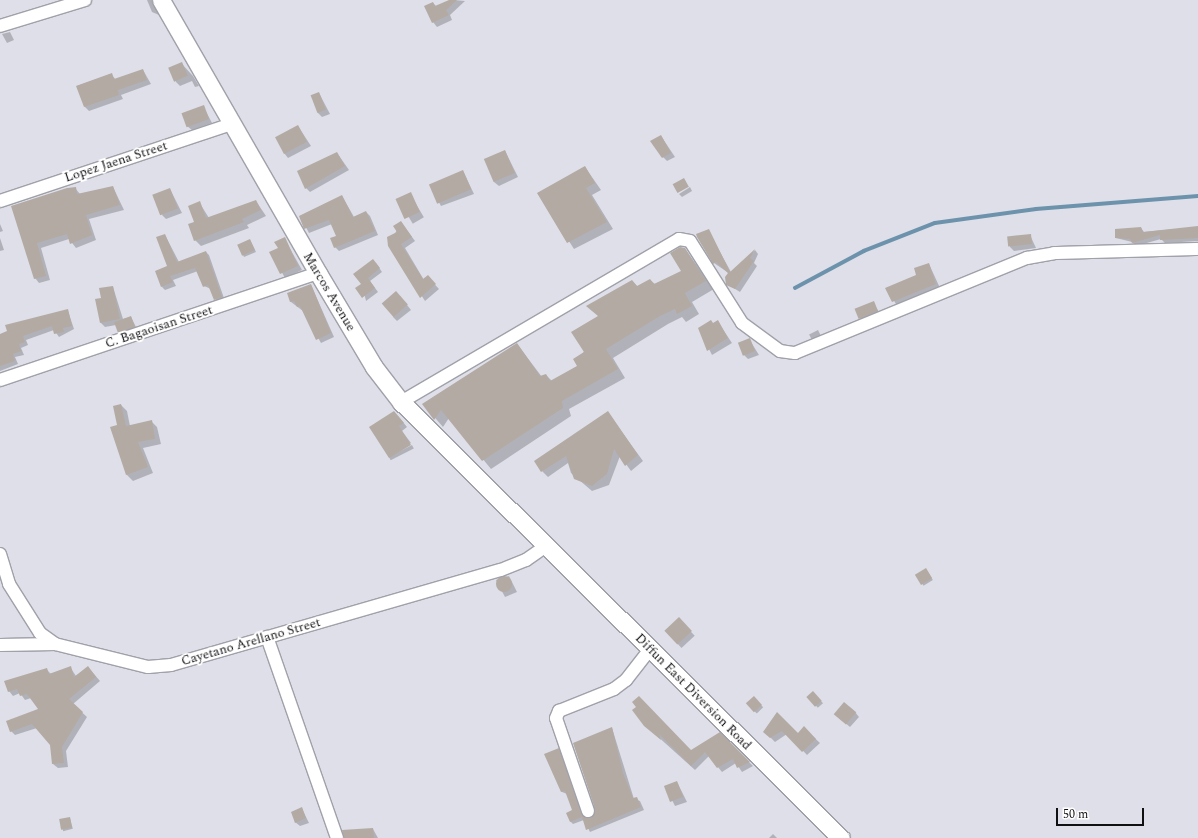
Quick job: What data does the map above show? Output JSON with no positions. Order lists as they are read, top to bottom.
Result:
{
  "streets": {
    "main road": ["Marcos Avenue", "Diffun East Diversion Road"],
    "street": ["Lopez Jaena Street", "C. Bagaoisan Street", "Cayetano Arellano Street"]
  },
  "crossings": [
    ["Lopez Jaena Street", "Marcos Avenue"],
    ["Marcos Avenue", "C. Bagaoisan Street"],
    ["Marcos Avenue", "Cayetano Arellano Street"],
    ["Marcos Avenue", "Diffun East Diversion Road"],
    ["Cayetano Arellano Street", "Diffun East Diversion Road"]
  ],
  "scale_bar": "50 m"
}
